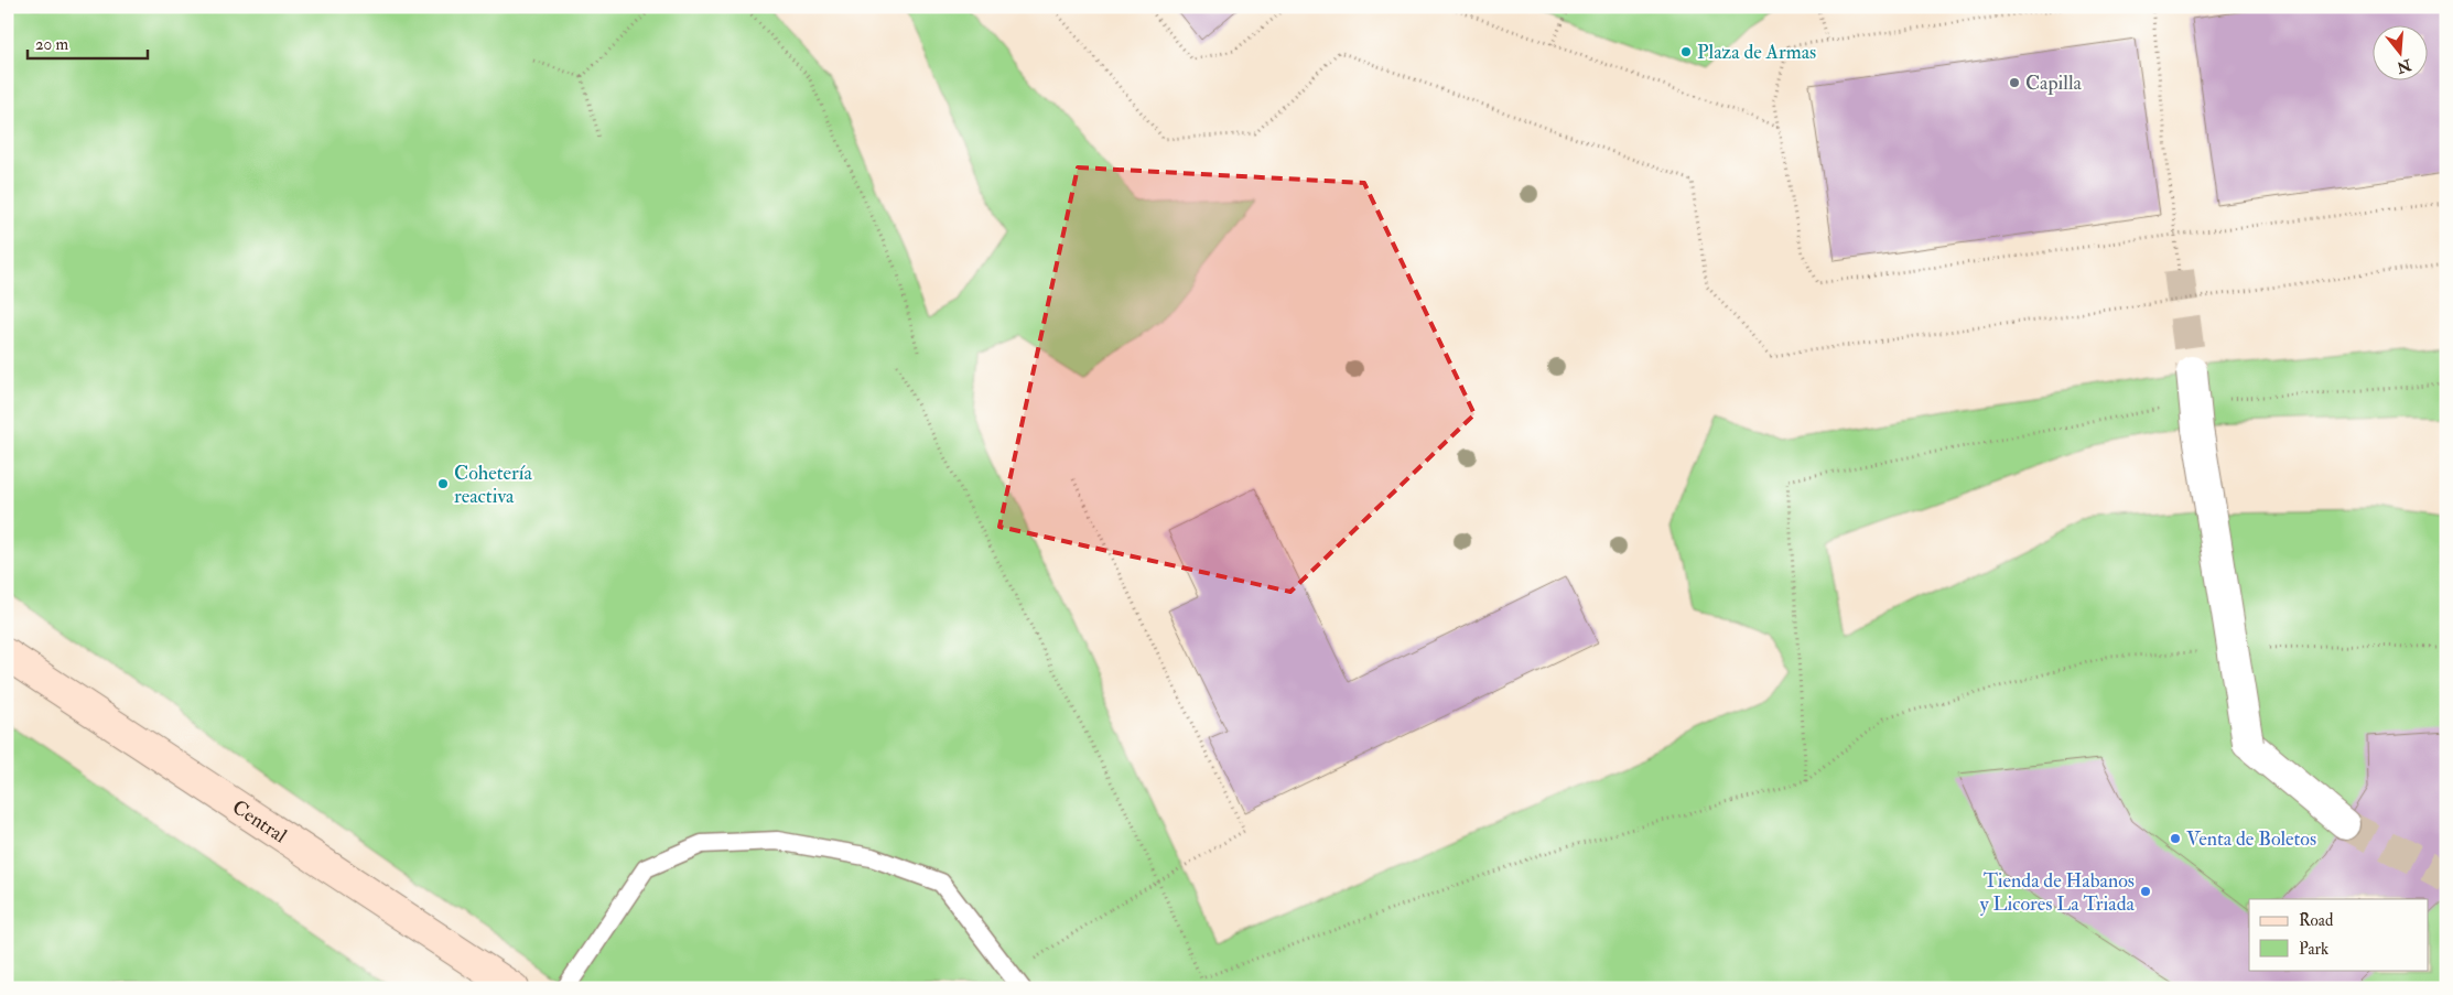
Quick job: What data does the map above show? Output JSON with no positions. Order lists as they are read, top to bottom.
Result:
{
  "streets": {
    "street": ["Central"]
  },
  "places": [
    "Plaza de Armas",
    "Capilla",
    "Cohetería reactiva",
    "Venta de Boletos",
    "Tienda de Habanos y Licores La Triada"
  ],
  "legend": ["Road", "Park"],
  "scale_bar": "20 m",
  "north": "bottom"
}
